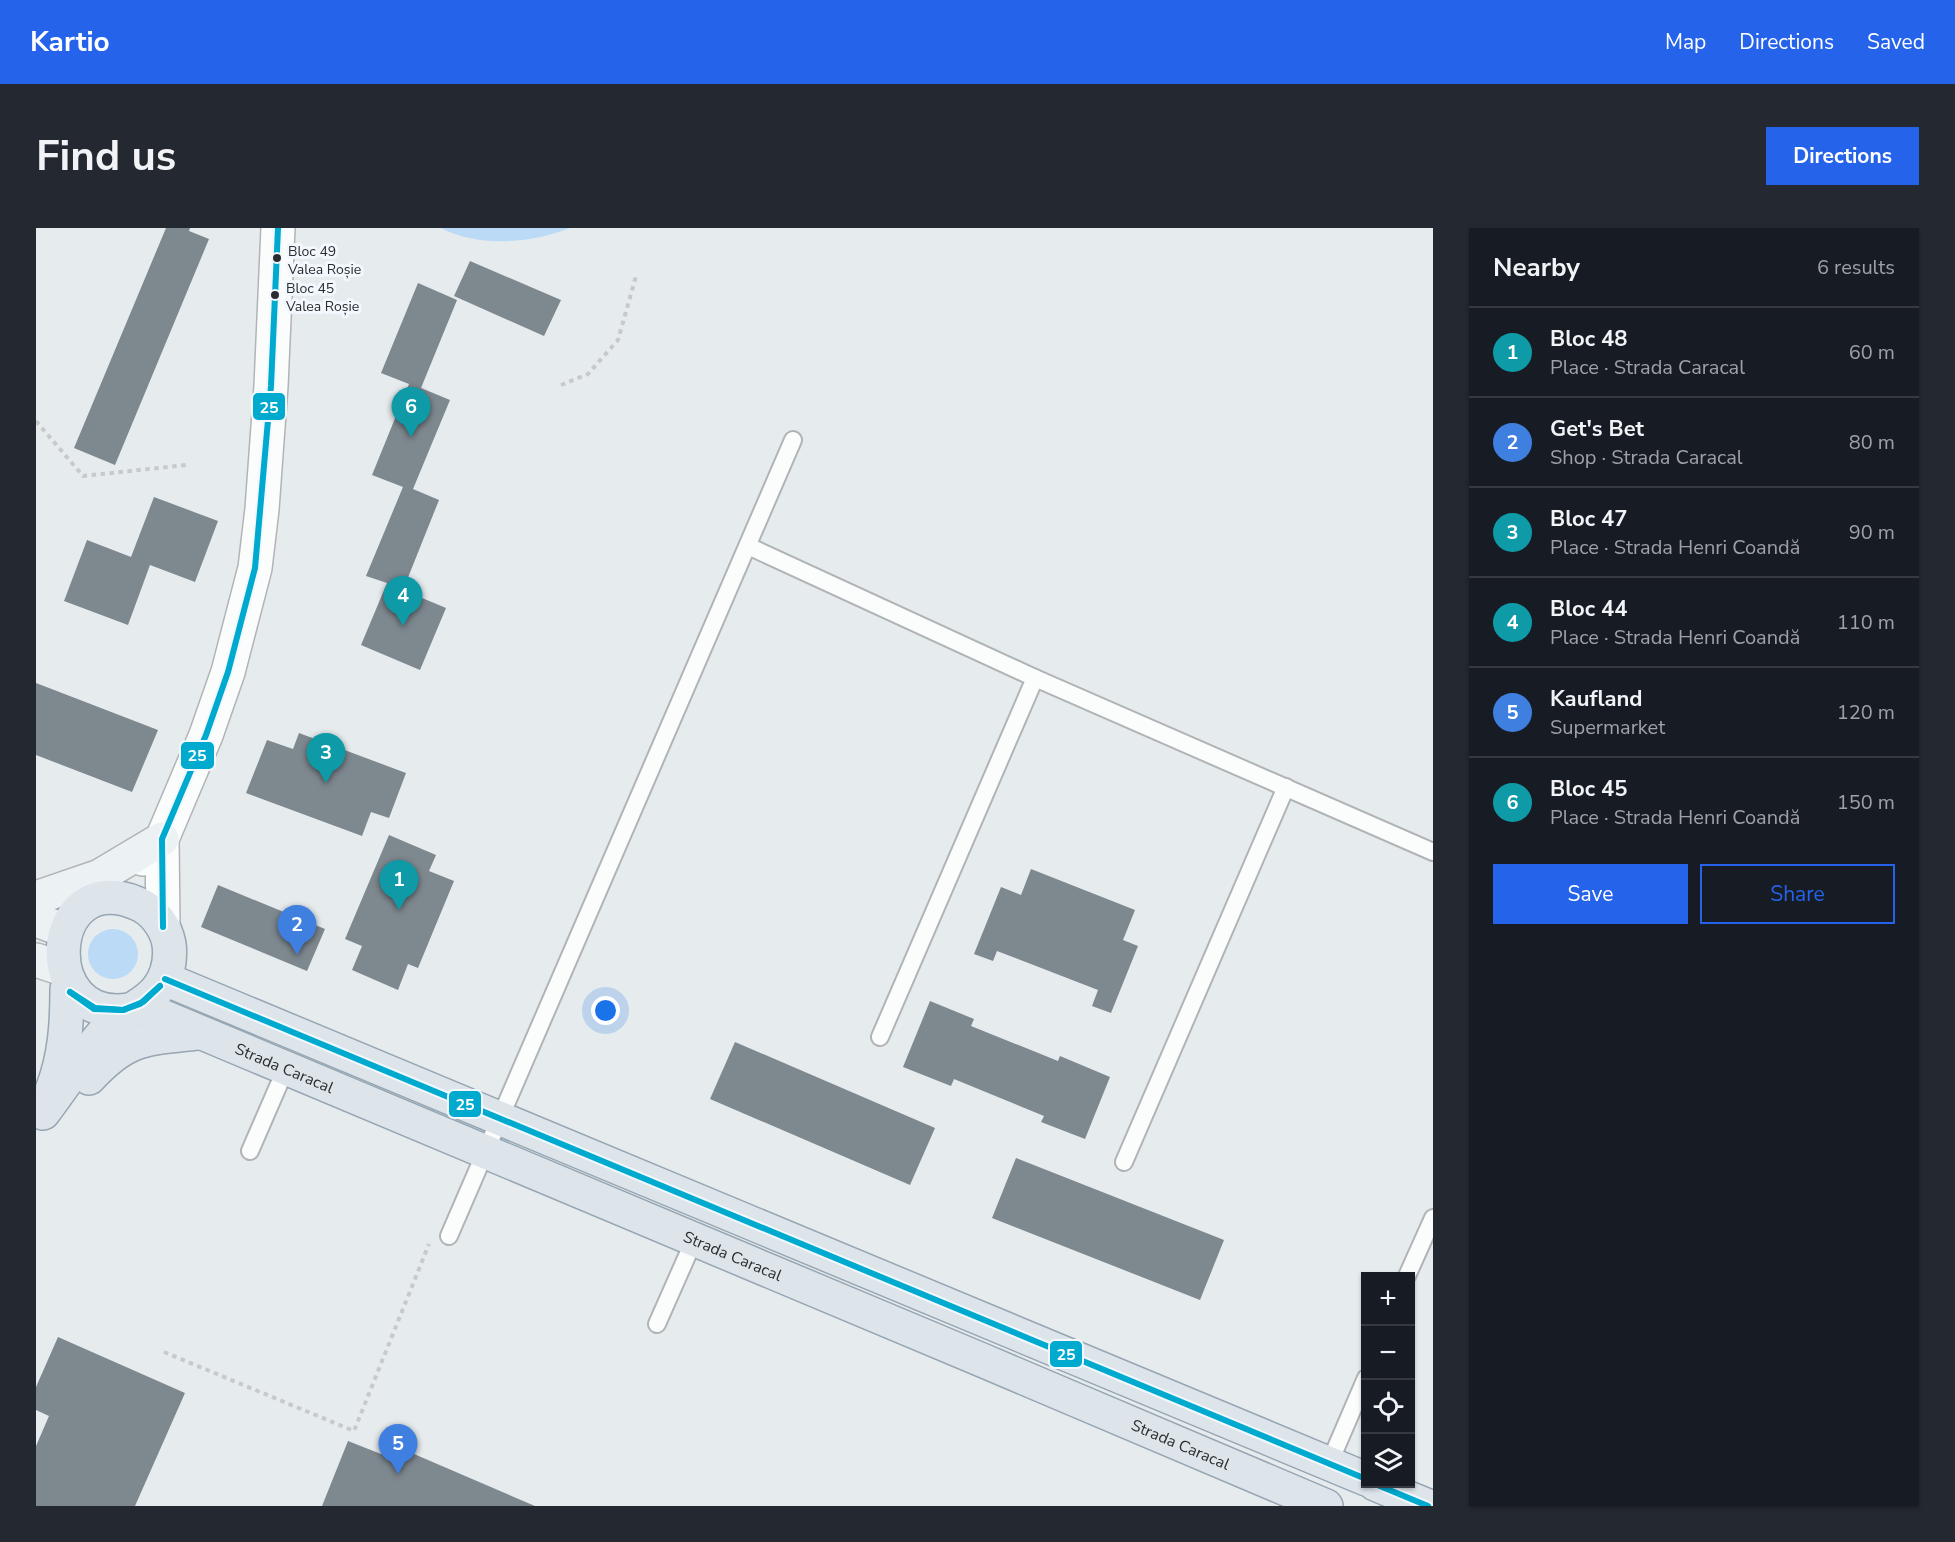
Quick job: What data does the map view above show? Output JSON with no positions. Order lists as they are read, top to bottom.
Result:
{
  "streets": {
    "main road": ["Strada Caracal"]
  },
  "places": ["Bloc 49 Valea Roșie", "Bloc 45 Valea Roșie"],
  "lines": ["transit line 25"],
  "page": {
    "header": "Kartio",
    "nav": ["Map", "Directions", "Saved"],
    "buttons": [
      "Directions",
      ["Save", "Share"]
    ],
    "title": "Find us",
    "heading": ["Nearby", "6 results"],
    "list": [
      {
        "mark": "1",
        "name": "Bloc 48",
        "note": "Place · Strada Caracal",
        "value": "60 m"
      },
      {
        "mark": "2",
        "name": "Get's Bet",
        "note": "Shop · Strada Caracal",
        "value": "80 m"
      },
      {
        "mark": "3",
        "name": "Bloc 47",
        "note": "Place · Strada Henri Coandă",
        "value": "90 m"
      },
      {
        "mark": "4",
        "name": "Bloc 44",
        "note": "Place · Strada Henri Coandă",
        "value": "110 m"
      },
      {
        "mark": "5",
        "name": "Kaufland",
        "note": "Supermarket",
        "value": "120 m"
      },
      {
        "mark": "6",
        "name": "Bloc 45",
        "note": "Place · Strada Henri Coandă",
        "value": "150 m"
      }
    ],
    "pins": [
      "6",
      "4",
      "3",
      "1",
      "2",
      "5"
    ],
    "map_buttons": ["+", "−"]
  }
}
